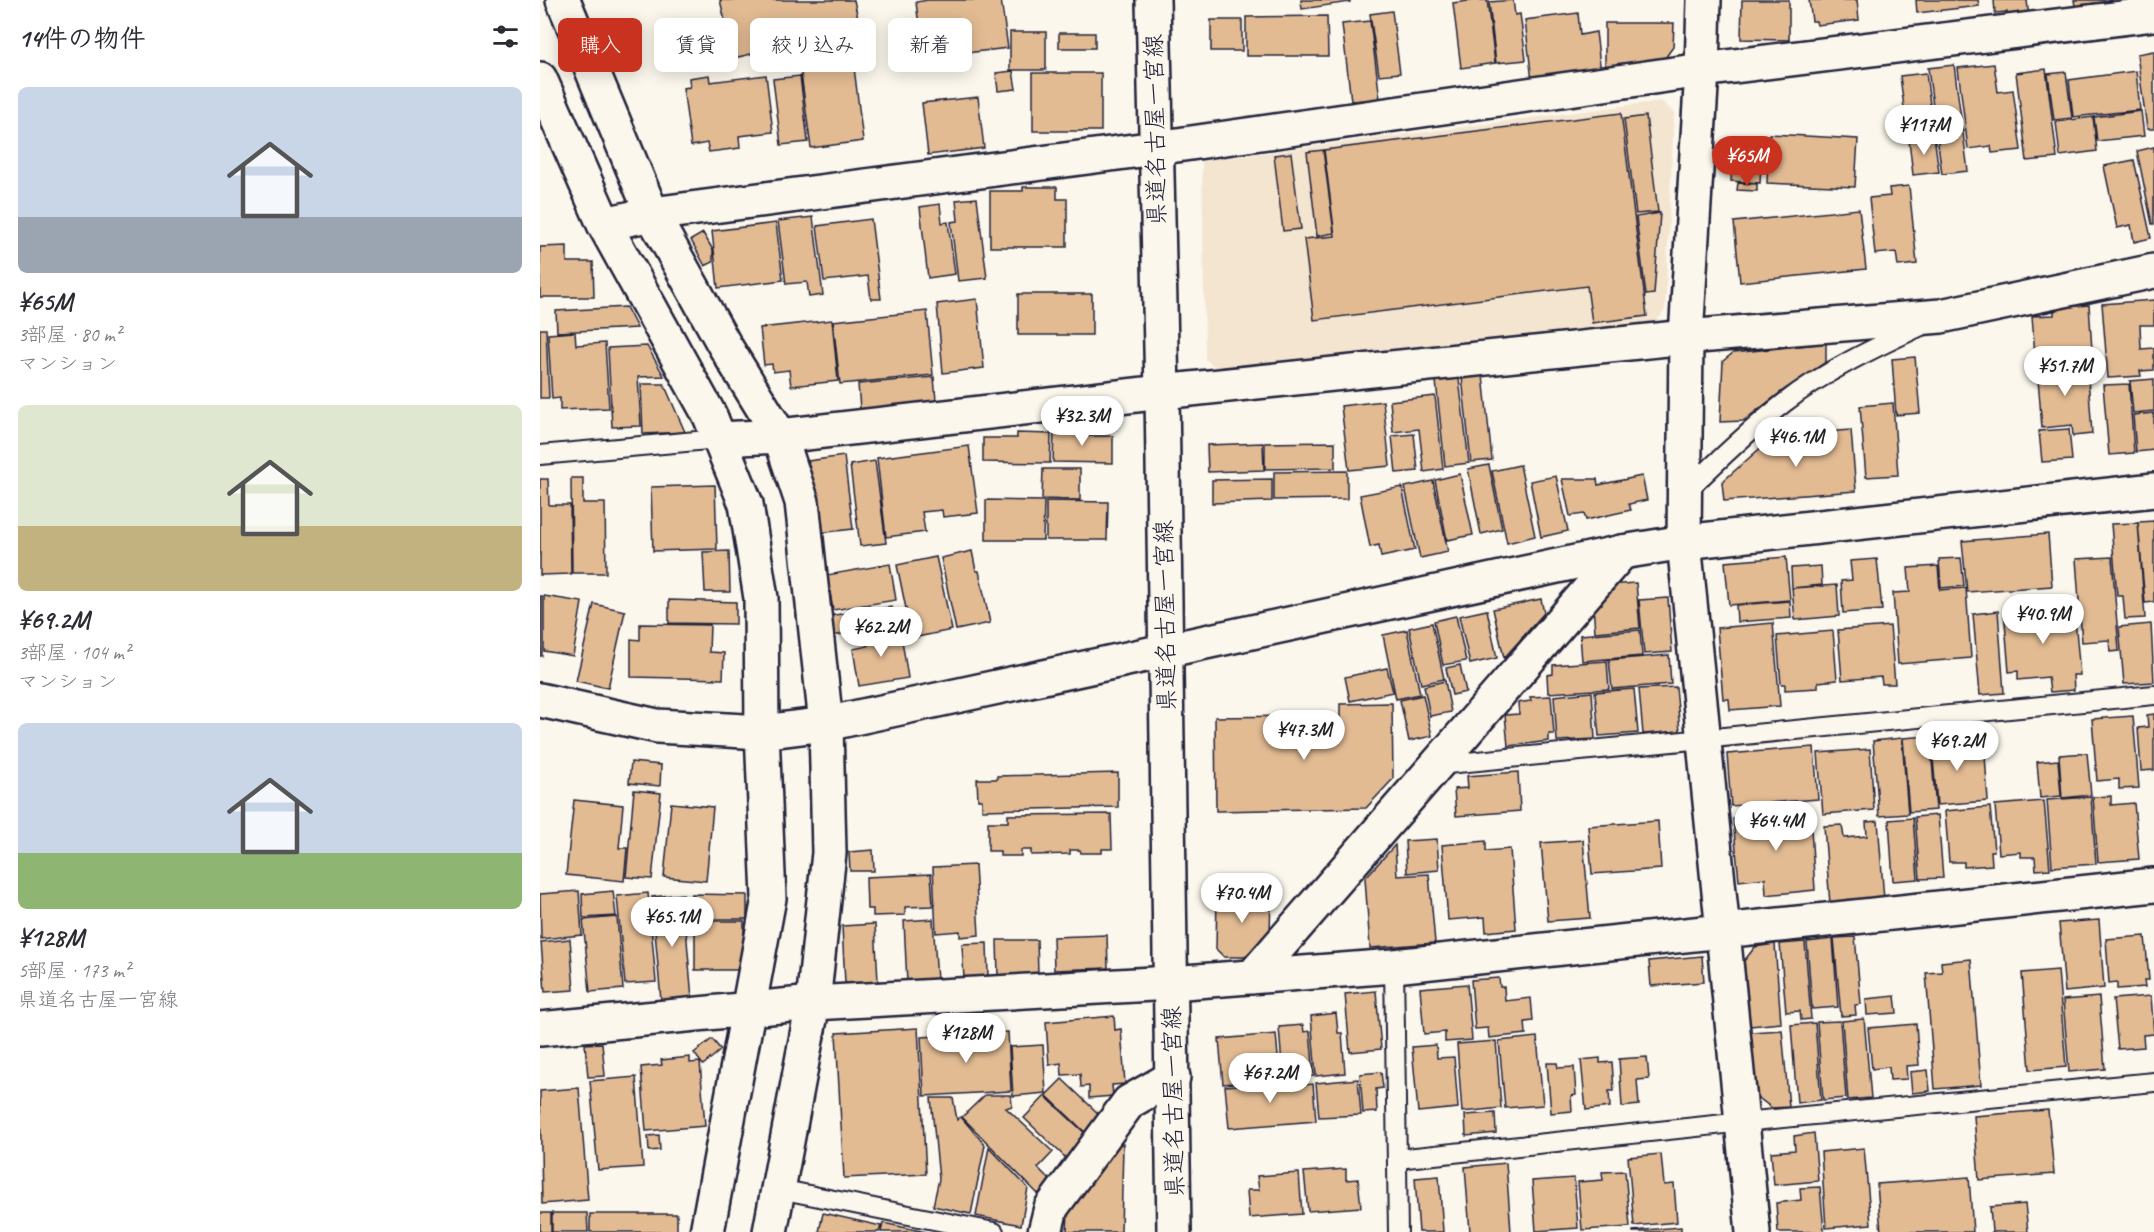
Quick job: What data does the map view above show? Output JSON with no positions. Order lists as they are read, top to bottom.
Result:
{
  "streets": {
    "street": ["県道名古屋一宮線"]
  },
  "page": {
    "heading": "14件の物件",
    "chip": [
      "購入",
      "賃貸",
      "絞り込み",
      "新着"
    ],
    "list": [
      {
        "name": "¥65M",
        "note": "3部屋 · 80 m² · マンション"
      },
      {
        "name": "¥69.2M",
        "note": "3部屋 · 104 m² · マンション"
      },
      {
        "name": "¥128M",
        "note": "5部屋 · 173 m² · 県道名古屋一宮線"
      }
    ],
    "price": [
      "¥117M",
      "¥65M",
      "¥51.7M",
      "¥32.3M",
      "¥46.1M",
      "¥40.9M",
      "¥62.2M",
      "¥47.3M",
      "¥69.2M",
      "¥64.4M",
      "¥70.4M",
      "¥65.1M",
      "¥128M",
      "¥67.2M"
    ]
  }
}
